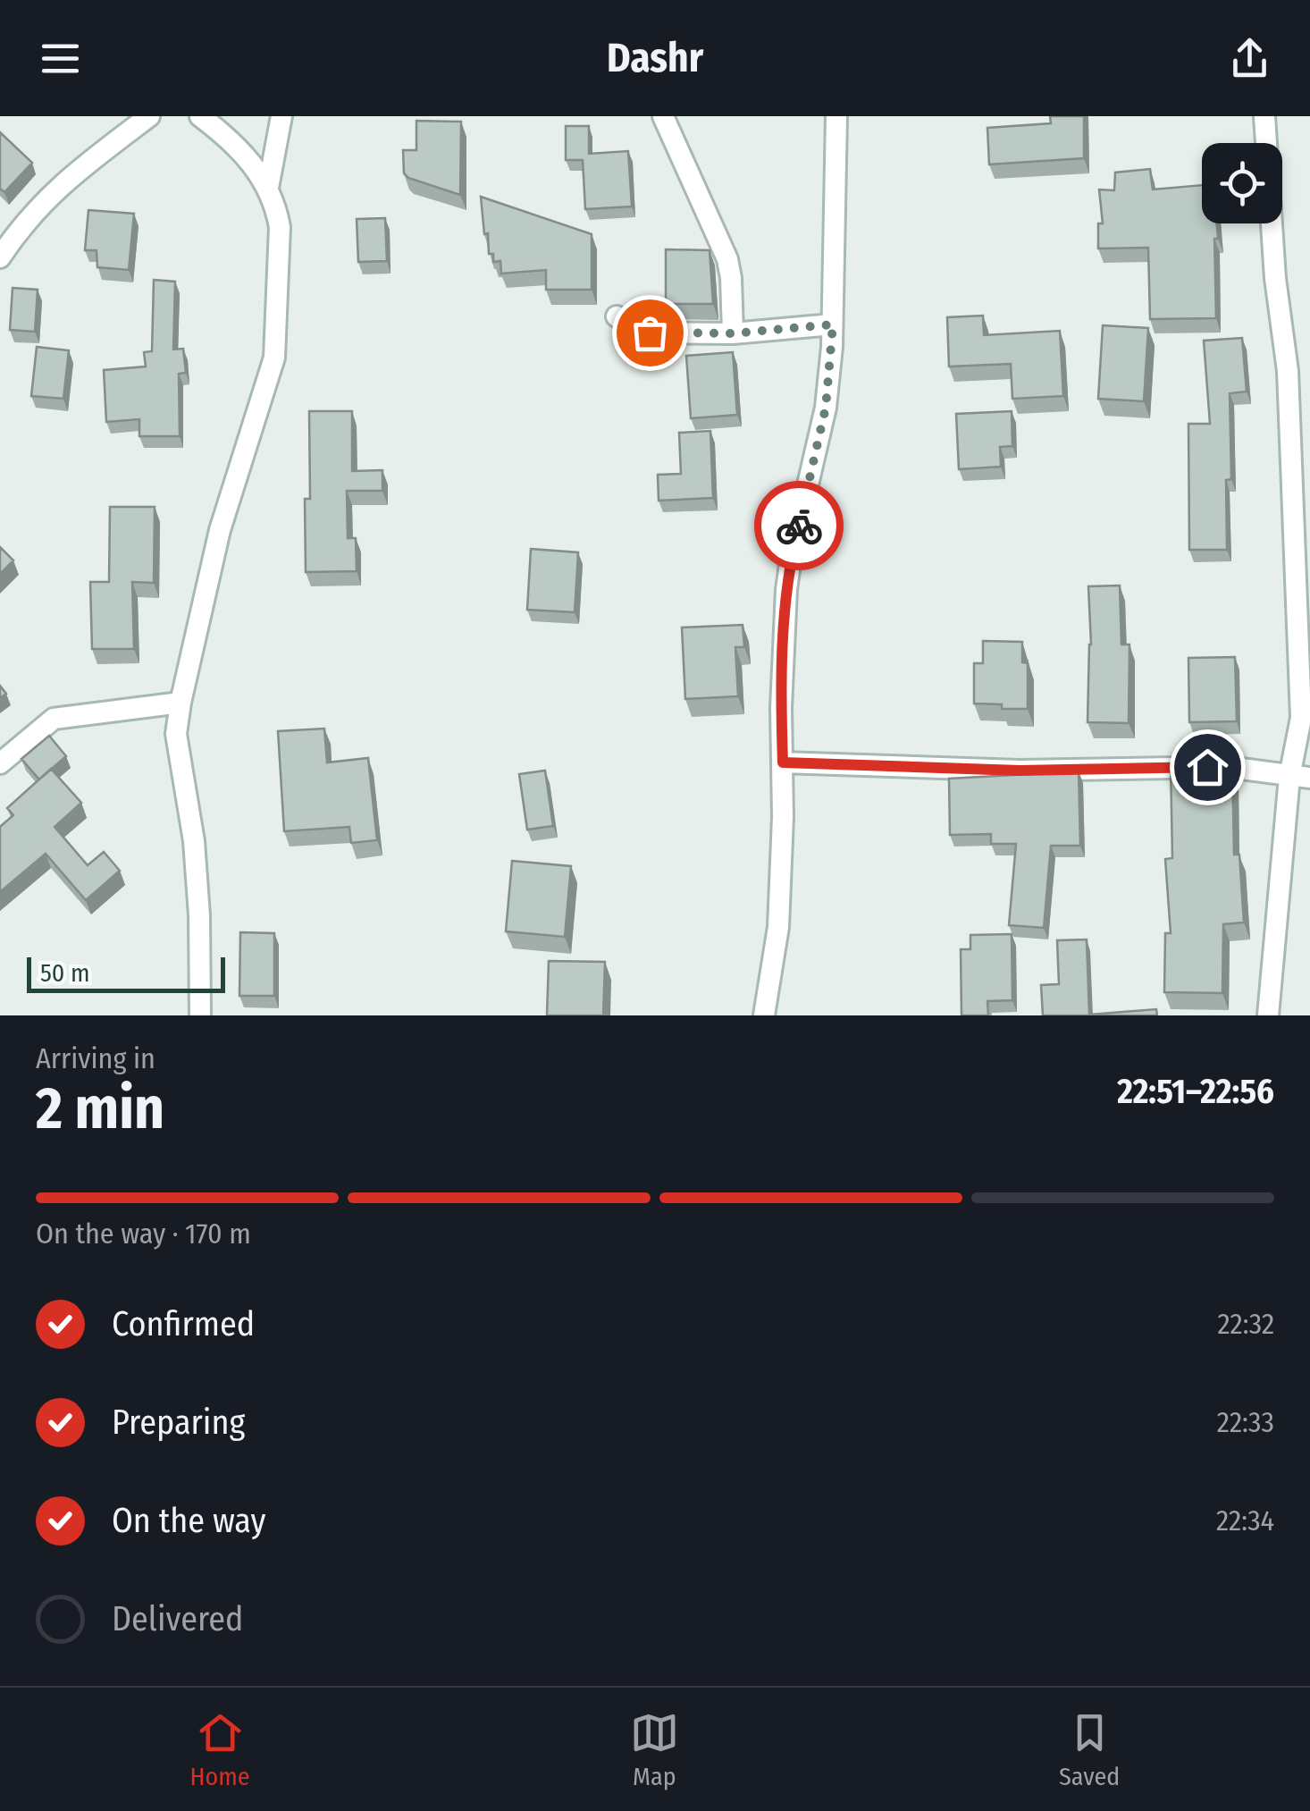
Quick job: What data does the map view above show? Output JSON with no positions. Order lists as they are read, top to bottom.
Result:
{
  "scale_bar": "50 m",
  "page": {
    "header": "Dashr",
    "scale": "50 m",
    "heading": ["2 min", "Arriving in", "22:51–22:56"],
    "bar": "On the way · 170 m",
    "list": [
      ["Confirmed", "22:32"],
      ["Preparing", "22:33"],
      ["On the way", "22:34"],
      "Delivered"
    ],
    "tabs": ["Home", "Map", "Saved"]
  }
}
